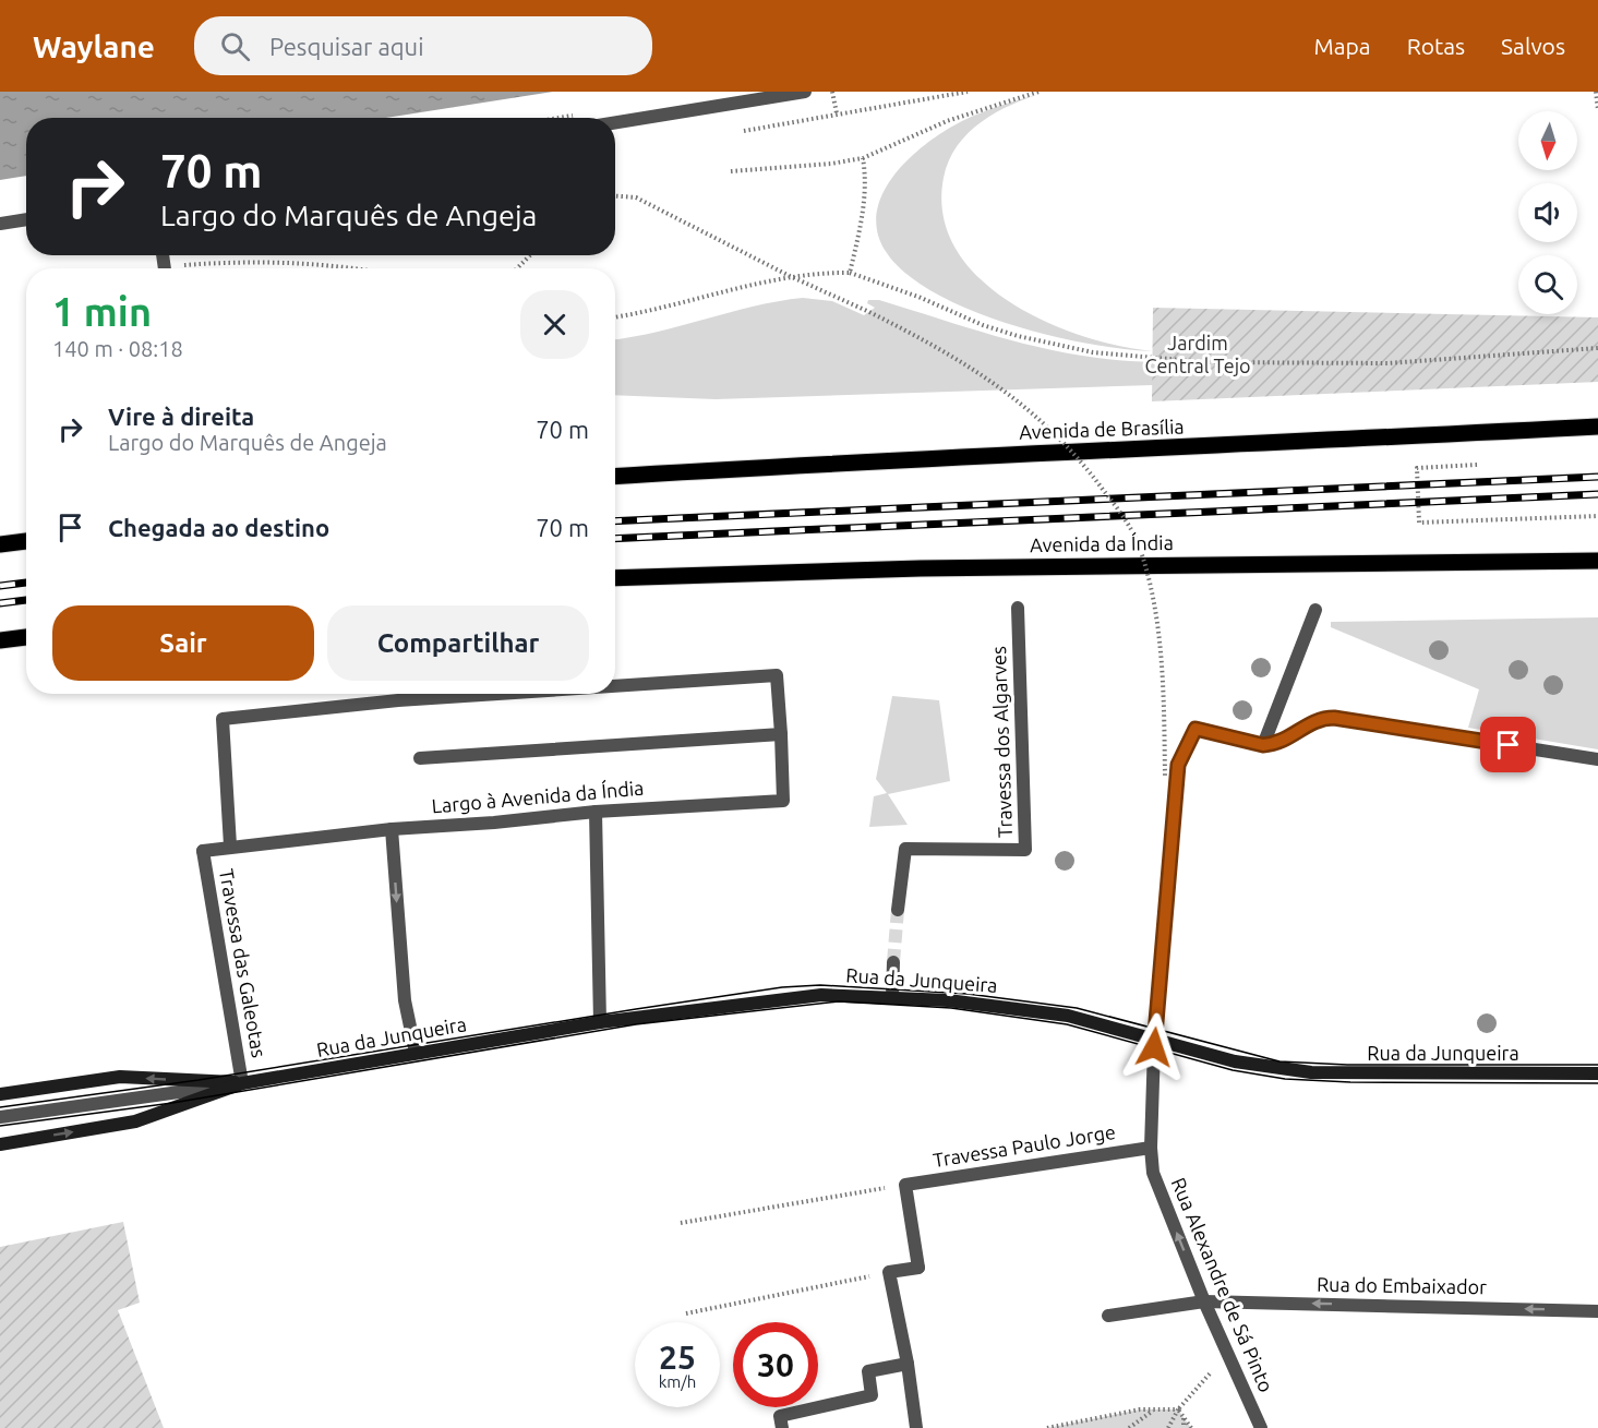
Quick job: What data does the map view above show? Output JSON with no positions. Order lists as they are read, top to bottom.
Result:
{
  "streets": {
    "main road": ["Avenida de Brasília", "Avenida da Índia", "Rua da Junqueira"],
    "street": [
      "Travessa dos Algarves",
      "Largo à Avenida da Índia",
      "Travessa das Galeotas",
      "Travessa Paulo Jorge",
      "Rua Alexandre de Sá Pinto",
      "Rua do Embaixador"
    ]
  },
  "crossings": [
    ["Largo à Avenida da Índia", "Travessa das Galeotas"],
    ["Travessa das Galeotas", "Rua da Junqueira"],
    ["Rua da Junqueira", "Rua Alexandre de Sá Pinto"],
    ["Travessa Paulo Jorge", "Rua Alexandre de Sá Pinto"],
    ["Rua Alexandre de Sá Pinto", "Rua do Embaixador"]
  ],
  "one_way": ["Rua do Embaixador"],
  "parks": ["Jardim Central Tejo"],
  "north": "bottom",
  "page": {
    "header": "Waylane",
    "search": "Pesquisar aqui",
    "nav": ["Mapa", "Rotas", "Salvos"],
    "turn": ["70 m", "Largo do Marquês de Angeja"],
    "heading": ["1 min", "140 m · 08:18"],
    "list": [
      {
        "name": "Vire à direita",
        "note": "Largo do Marquês de Angeja",
        "value": "70 m"
      },
      {
        "name": "Chegada ao destino",
        "value": "70 m"
      }
    ],
    "buttons": ["Sair", "Compartilhar"],
    "speed": "25 km/h",
    "limit": "30"
  }
}
